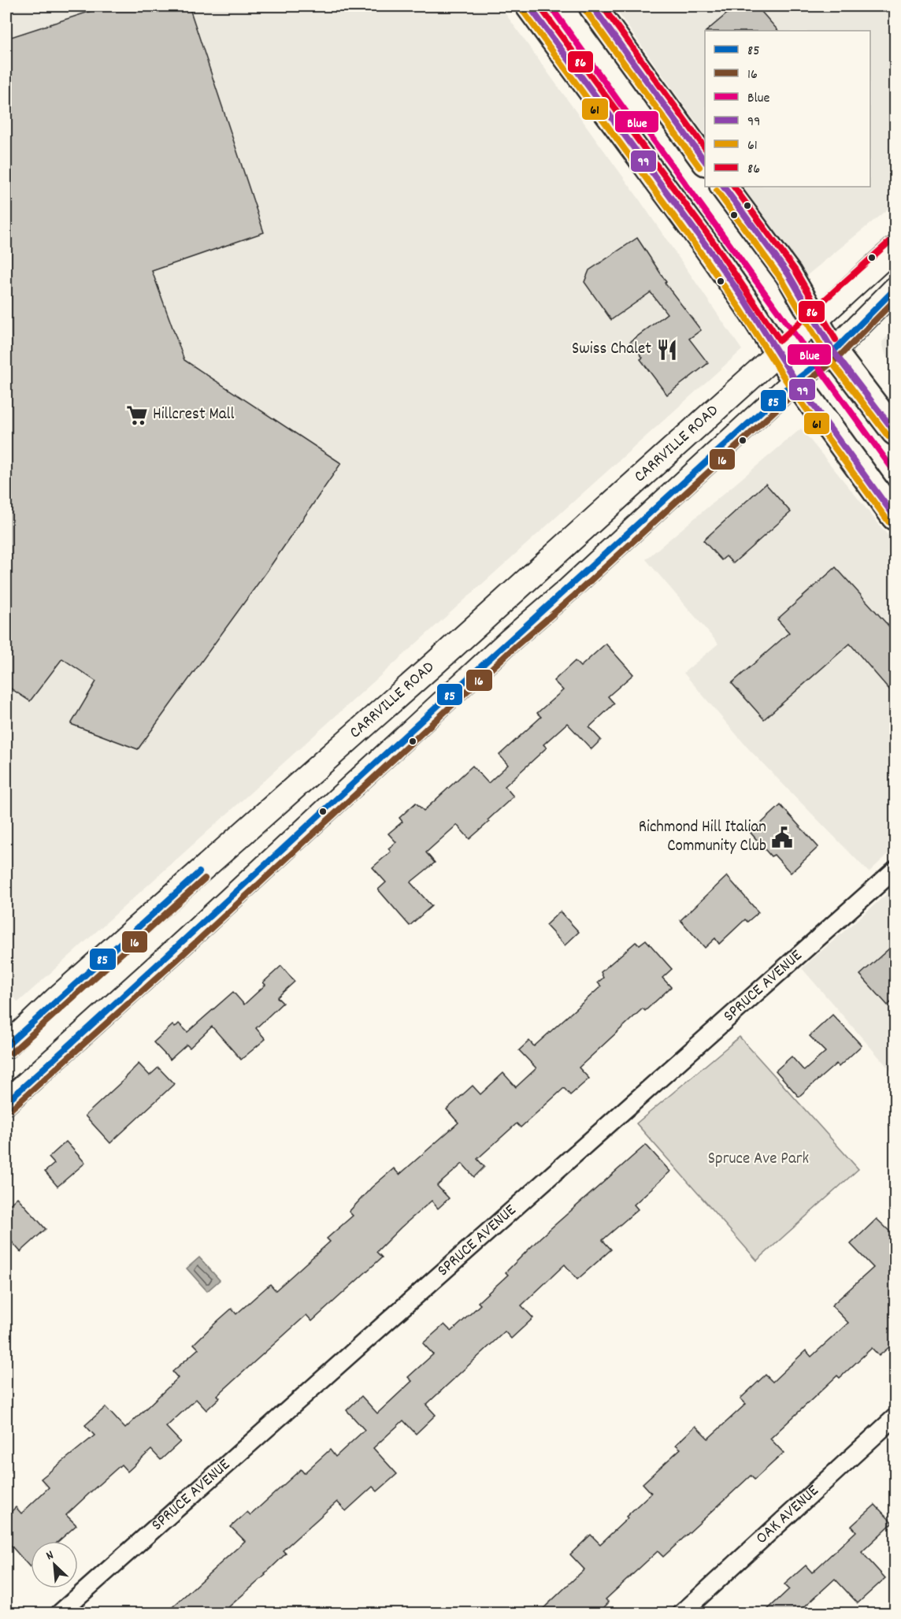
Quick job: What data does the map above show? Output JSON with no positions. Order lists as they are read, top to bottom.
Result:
{
  "streets": {
    "main road": ["CARRVILLE ROAD"],
    "street": ["SPRUCE AVENUE", "OAK AVENUE"]
  },
  "parks": ["Spruce Ave Park"],
  "places": {
    "restaurant": ["Swiss Chalet"],
    "supermarket": ["Hillcrest Mall"],
    "public building": ["Richmond Hill Italian Community Club"]
  },
  "lines": [
    "transit line Blue",
    "transit line 99",
    "transit line 86",
    "transit line 61",
    "transit line 85",
    "transit line 16"
  ],
  "legend": [
    "85",
    "16",
    "Blue",
    "99",
    "61",
    "86"
  ],
  "north": "top left"
}
